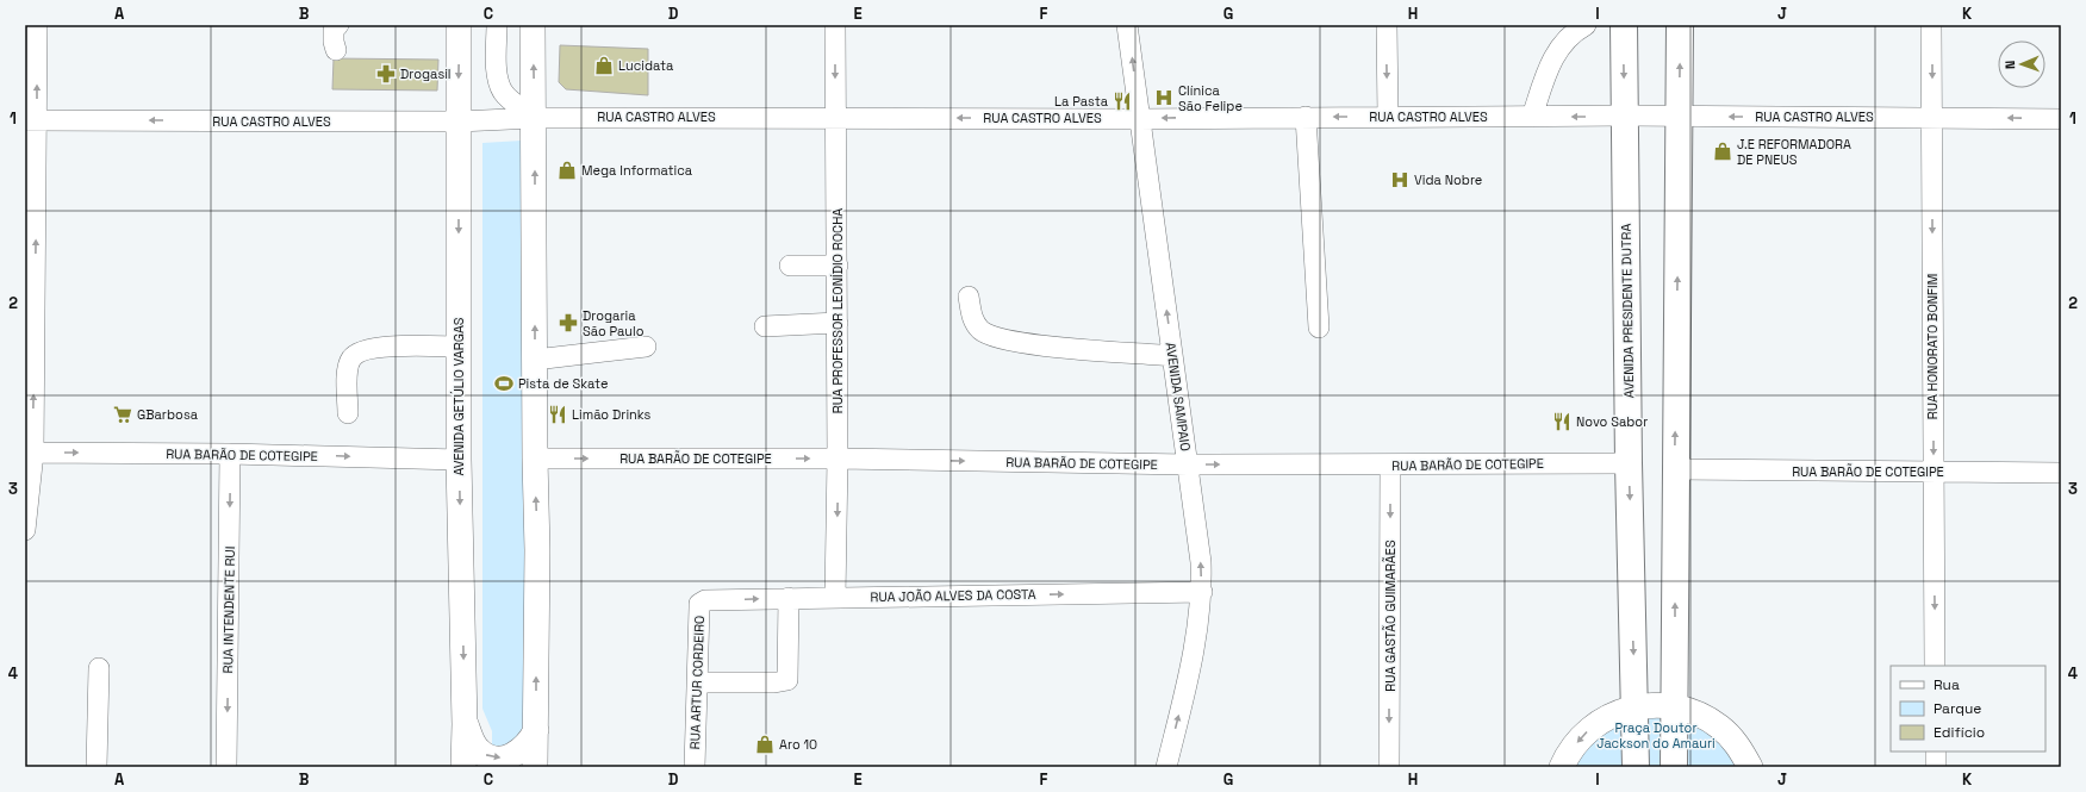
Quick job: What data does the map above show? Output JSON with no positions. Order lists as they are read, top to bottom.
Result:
{
  "streets": {
    "highway": ["AVENIDA PRESIDENTE DUTRA"],
    "main road": ["AVENIDA GETÚLIO VARGAS"],
    "street": [
      "RUA CASTRO ALVES",
      "RUA PROFESSOR LEONÍDIO ROCHA",
      "RUA HONORATO BONFIM",
      "AVENIDA SAMPAIO",
      "RUA BARÃO DE COTEGIPE",
      "RUA JOÃO ALVES DA COSTA",
      "RUA INTENDENTE RUI",
      "RUA GASTÃO GUIMARÃES",
      "RUA ARTUR CORDEIRO"
    ]
  },
  "crossings": [
    ["RUA CASTRO ALVES", "RUA PROFESSOR LEONÍDIO ROCHA"],
    ["RUA CASTRO ALVES", "AVENIDA PRESIDENTE DUTRA"],
    ["RUA CASTRO ALVES", "RUA HONORATO BONFIM"],
    ["RUA CASTRO ALVES", "AVENIDA GETÚLIO VARGAS"],
    ["RUA CASTRO ALVES", "AVENIDA SAMPAIO"],
    ["RUA PROFESSOR LEONÍDIO ROCHA", "RUA BARÃO DE COTEGIPE"],
    ["RUA PROFESSOR LEONÍDIO ROCHA", "RUA JOÃO ALVES DA COSTA"],
    ["AVENIDA PRESIDENTE DUTRA", "RUA BARÃO DE COTEGIPE"],
    ["RUA HONORATO BONFIM", "RUA BARÃO DE COTEGIPE"],
    ["AVENIDA GETÚLIO VARGAS", "RUA BARÃO DE COTEGIPE"],
    ["AVENIDA SAMPAIO", "RUA BARÃO DE COTEGIPE"],
    ["AVENIDA SAMPAIO", "RUA JOÃO ALVES DA COSTA"],
    ["RUA BARÃO DE COTEGIPE", "RUA INTENDENTE RUI"],
    ["RUA BARÃO DE COTEGIPE", "RUA GASTÃO GUIMARÃES"],
    ["RUA JOÃO ALVES DA COSTA", "RUA ARTUR CORDEIRO"]
  ],
  "one_way": [
    "RUA CASTRO ALVES",
    "RUA PROFESSOR LEONÍDIO ROCHA",
    "RUA HONORATO BONFIM",
    "RUA BARÃO DE COTEGIPE",
    "RUA JOÃO ALVES DA COSTA",
    "RUA GASTÃO GUIMARÃES"
  ],
  "parks": ["Praça Doutor Jackson do Amauri"],
  "places": {
    "shop": [
      "Lucidata",
      "J.E REFORMADORA DE PNEUS",
      "Mega Informatica",
      "Aro 10"
    ],
    "pharmacy": ["Drogasil", "Drogaria São Paulo"],
    "hospital": ["Clínica São Felipe", "Vida Nobre"],
    "restaurant": ["La Pasta", "Limão Drinks", "Novo Sabor"],
    "sports": ["Pista de Skate"],
    "supermarket": ["GBarbosa"]
  },
  "legend": ["Rua", "Parque", "Edifício"],
  "north": "left",
  "grid": {
    "columns": [
      "A",
      "B",
      "C",
      "D",
      "E",
      "F",
      "G",
      "H",
      "I",
      "J",
      "K"
    ],
    "rows": [
      "1",
      "2",
      "3",
      "4"
    ]
  }
}
